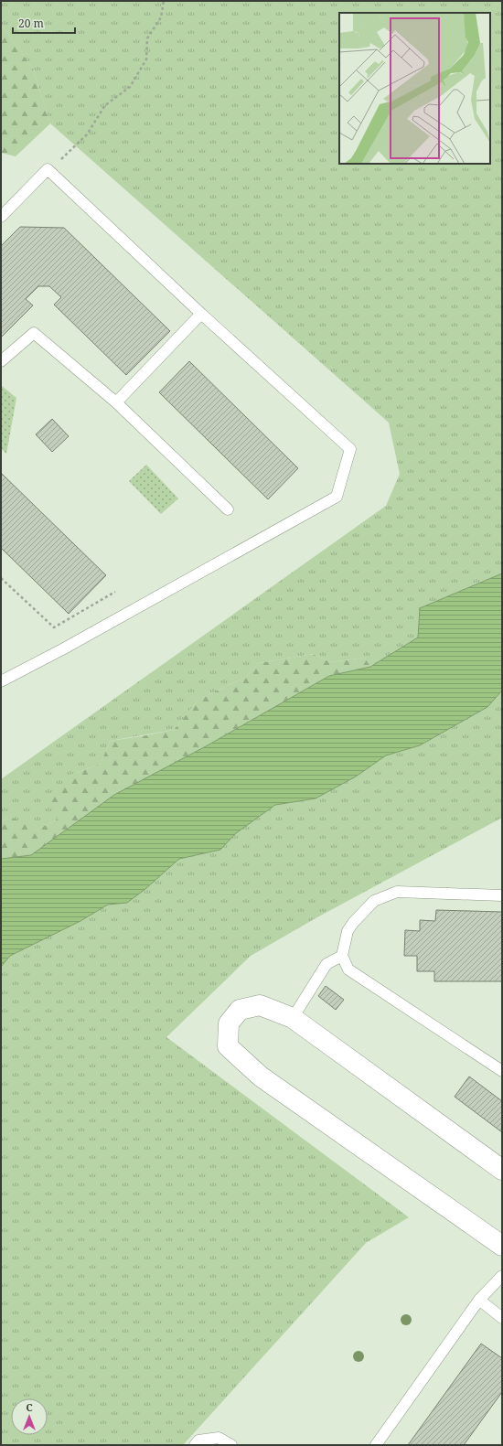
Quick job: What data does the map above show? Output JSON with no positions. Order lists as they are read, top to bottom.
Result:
{
  "scale_bar": "20 m",
  "north": "top"
}
